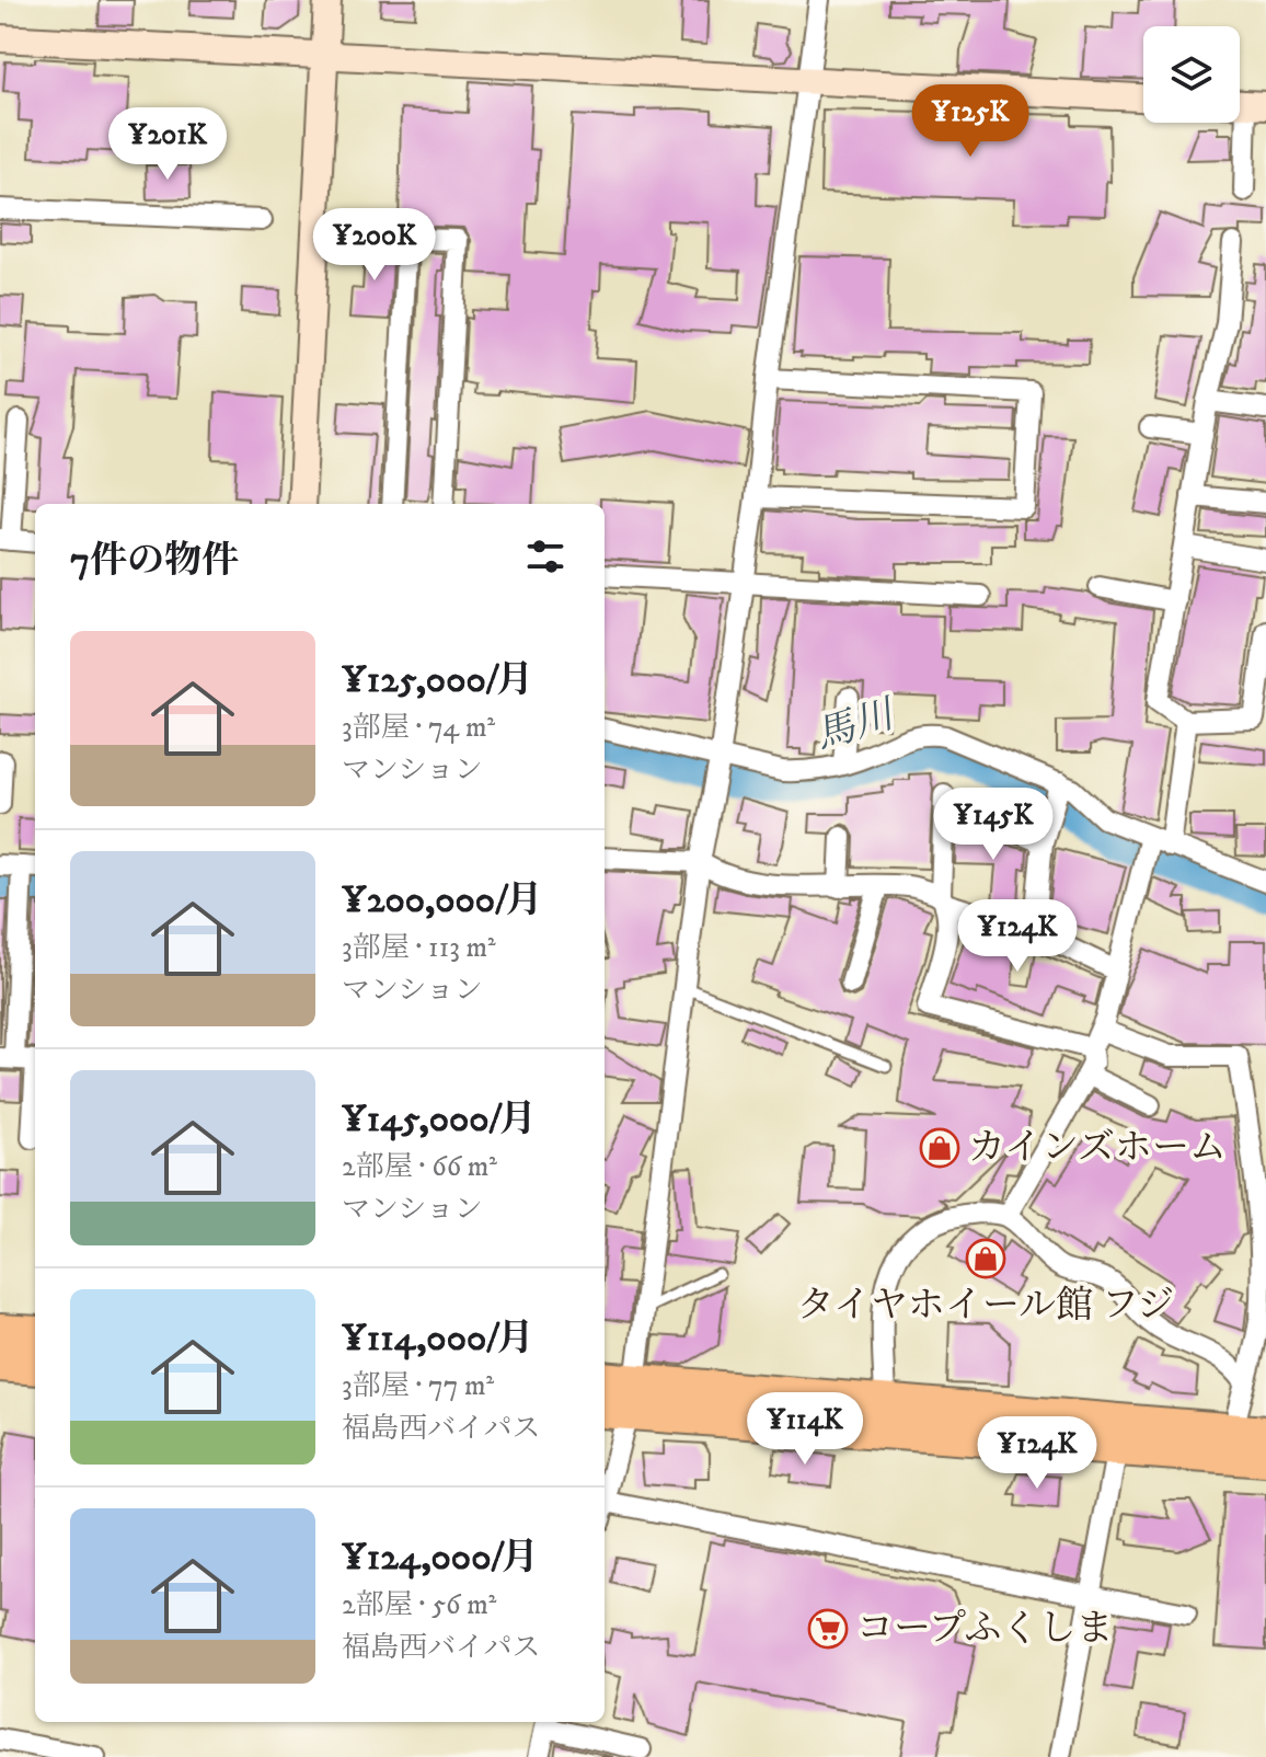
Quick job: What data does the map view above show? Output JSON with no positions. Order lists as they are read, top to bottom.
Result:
{
  "water": ["馬川"],
  "places": {
    "shop": ["カインズホーム", "タイヤホイール館 フジ"],
    "supermarket": ["コープふくしま"]
  },
  "page": {
    "price": [
      "¥125K",
      "¥201K",
      "¥200K",
      "¥145K",
      "¥124K",
      "¥114K",
      "¥124K"
    ],
    "heading": "7件の物件",
    "list": [
      {
        "name": "¥125,000/月",
        "note": "3部屋 · 74 m² · マンション"
      },
      {
        "name": "¥200,000/月",
        "note": "3部屋 · 113 m² · マンション"
      },
      {
        "name": "¥145,000/月",
        "note": "2部屋 · 66 m² · マンション"
      },
      {
        "name": "¥114,000/月",
        "note": "3部屋 · 77 m² · 福島西バイパス"
      },
      {
        "name": "¥124,000/月",
        "note": "2部屋 · 56 m² · 福島西バイパス"
      }
    ]
  }
}
